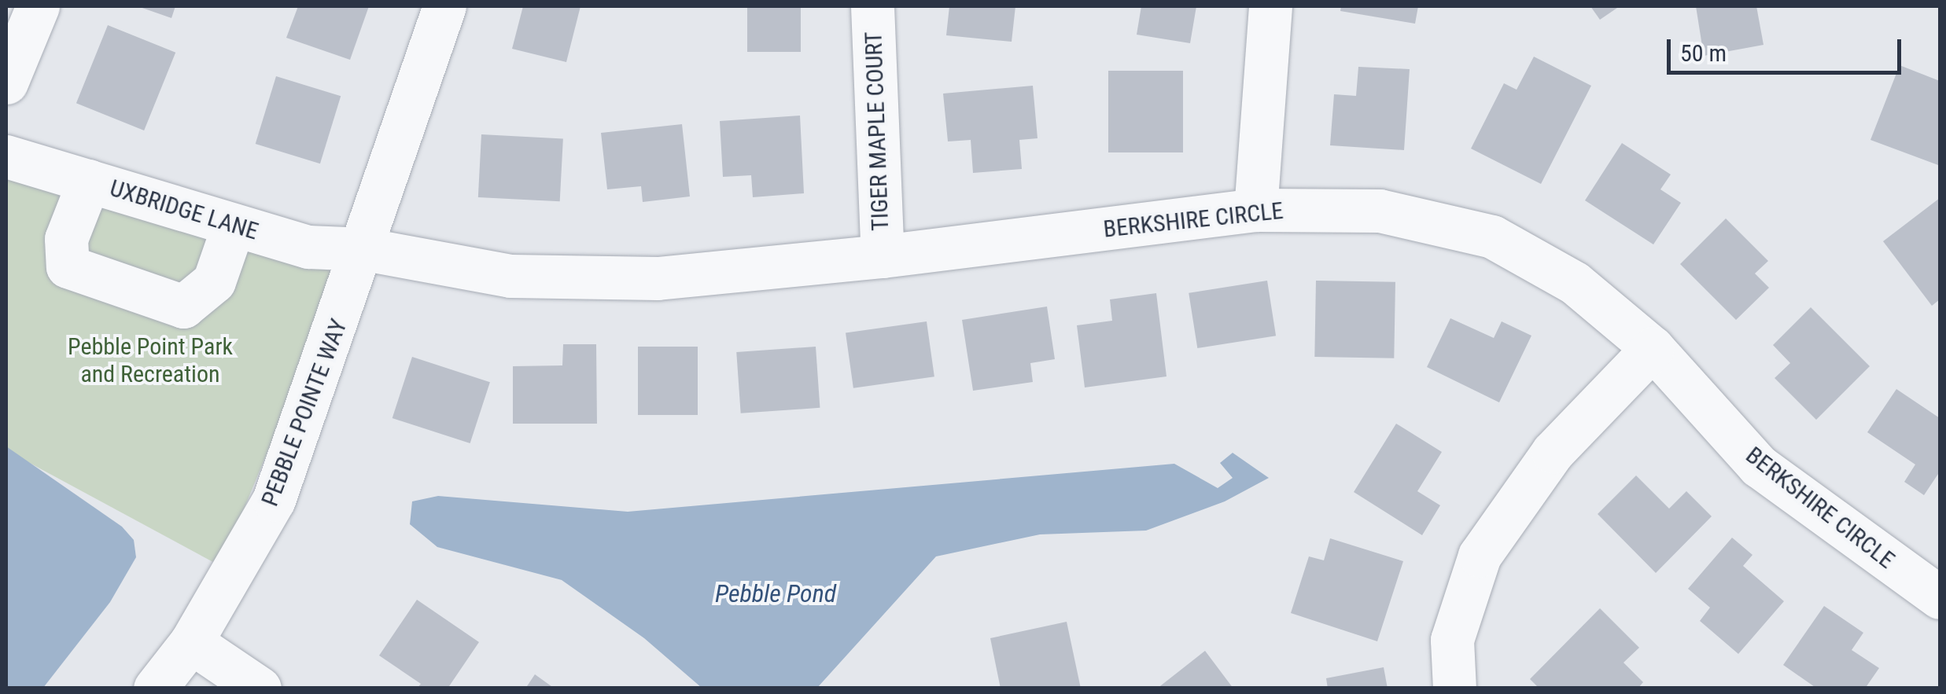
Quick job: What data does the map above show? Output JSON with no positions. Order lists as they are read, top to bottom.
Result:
{
  "streets": {
    "street": [
      "TIGER MAPLE COURT",
      "UXBRIDGE LANE",
      "BERKSHIRE CIRCLE",
      "PEBBLE POINTE WAY"
    ]
  },
  "crossings": [
    ["TIGER MAPLE COURT", "BERKSHIRE CIRCLE"],
    ["UXBRIDGE LANE", "BERKSHIRE CIRCLE"],
    ["UXBRIDGE LANE", "PEBBLE POINTE WAY"],
    ["BERKSHIRE CIRCLE", "PEBBLE POINTE WAY"]
  ],
  "water": ["Pebble Pond"],
  "parks": ["Pebble Point Park and Recreation"],
  "scale_bar": "50 m"
}
